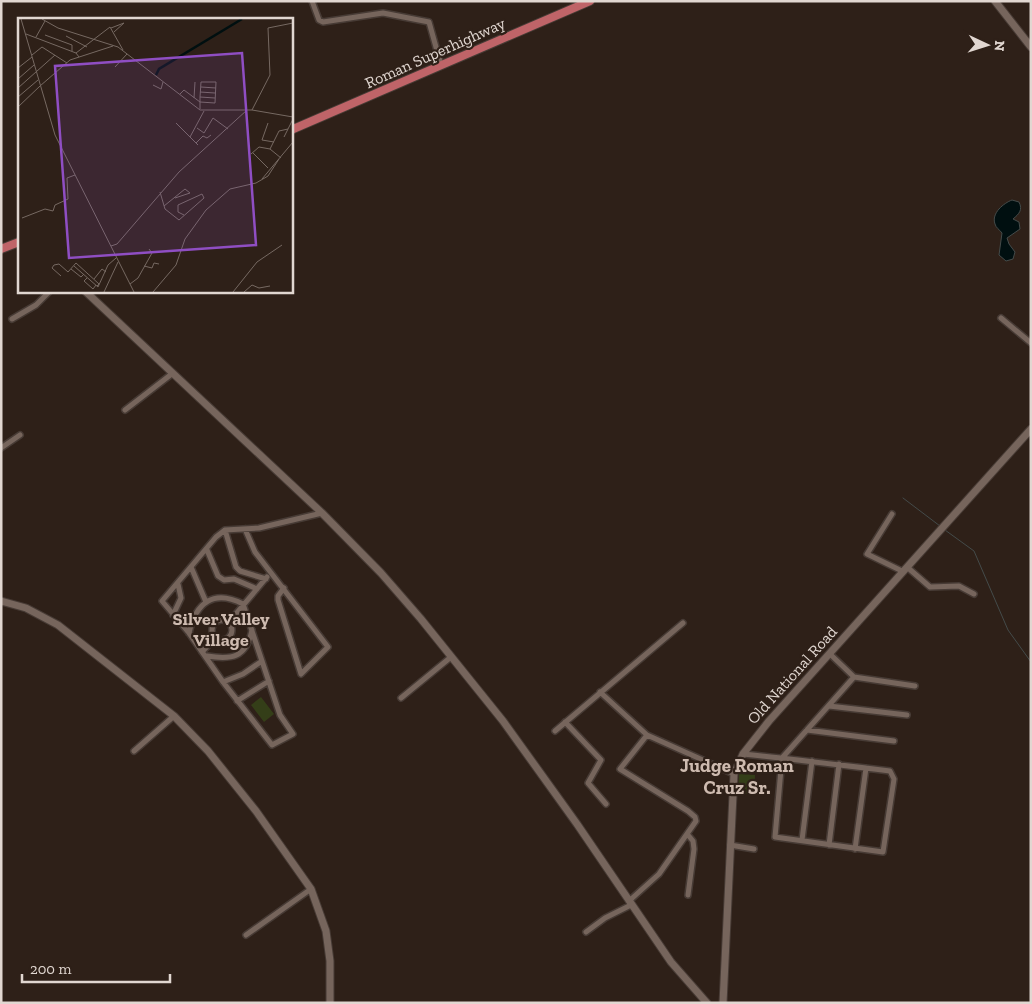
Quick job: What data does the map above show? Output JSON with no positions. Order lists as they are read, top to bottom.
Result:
{
  "streets": {
    "main road": ["Roman Superhighway"],
    "street": ["Old National Road"]
  },
  "districts": ["Silver Valley Village", "Judge Roman Cruz Sr."],
  "scale_bar": "200 m",
  "north": "right"
}
